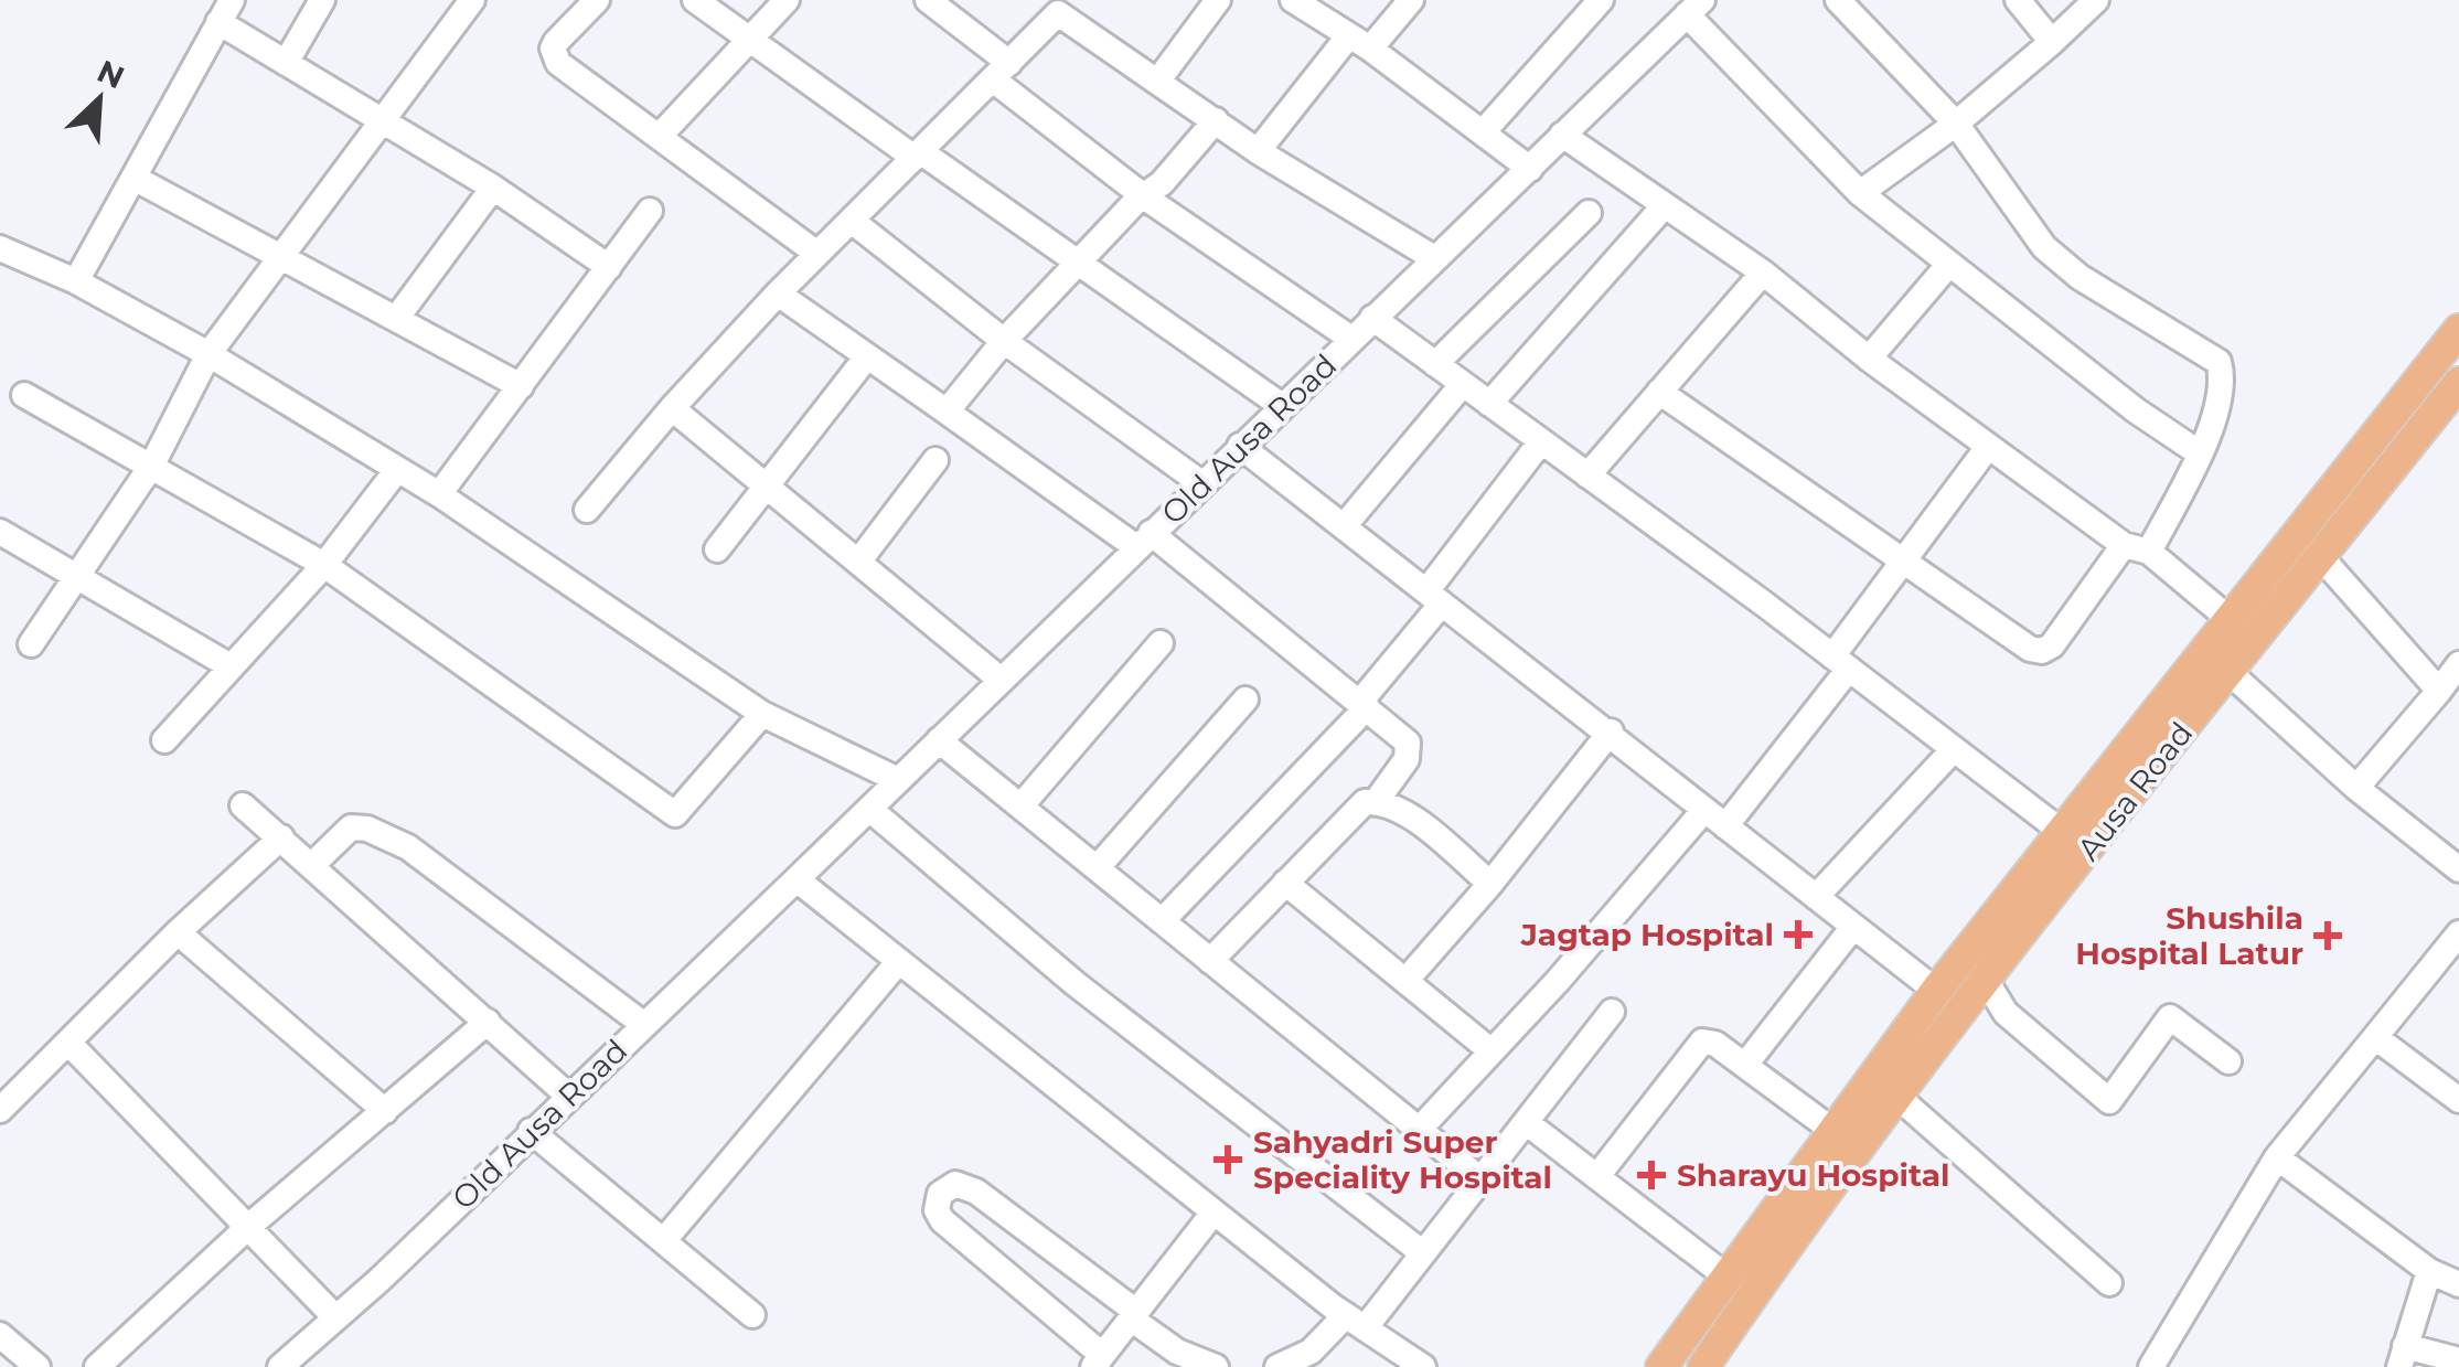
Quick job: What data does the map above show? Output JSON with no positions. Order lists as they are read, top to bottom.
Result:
{
  "streets": {
    "main road": ["Ausa Road"],
    "street": ["Old Ausa Road"]
  },
  "places": {
    "health": [
      "Jagtap Hospital",
      "Shushila Hospital Latur",
      "Sahyadri Super Speciality Hospital",
      "Sharayu Hospital"
    ]
  },
  "north": "top right"
}
